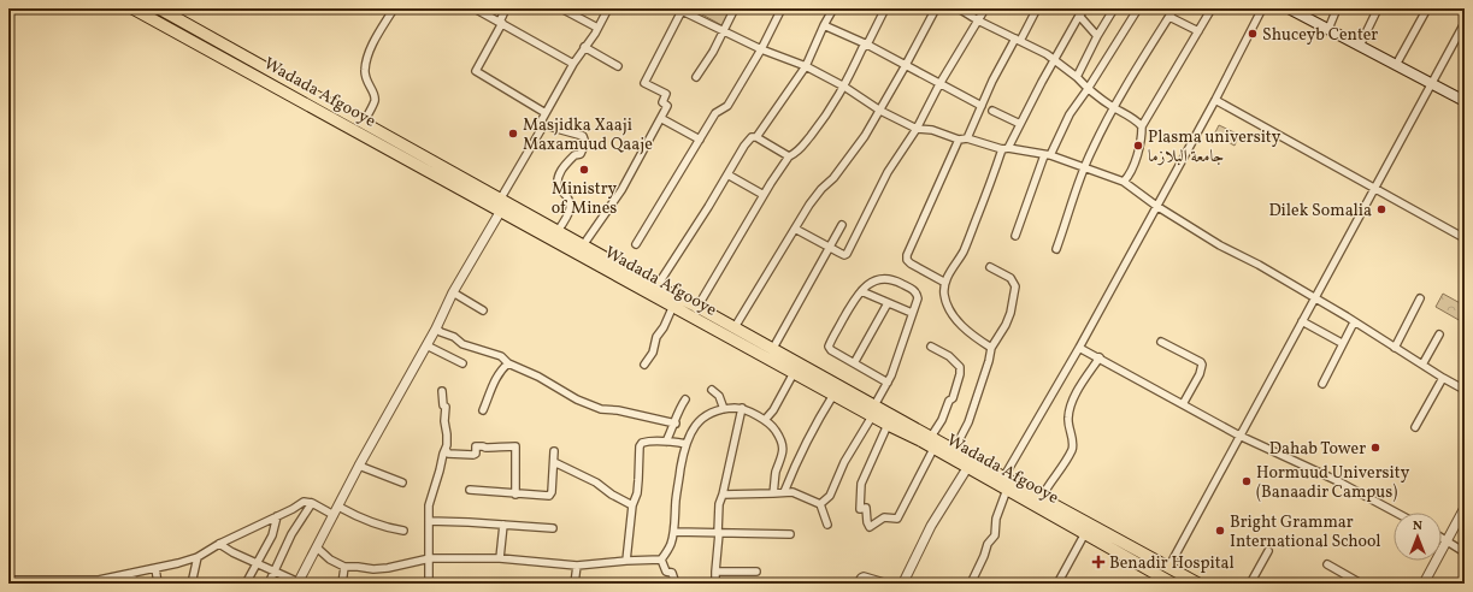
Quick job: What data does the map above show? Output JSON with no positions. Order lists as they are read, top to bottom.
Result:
{
  "streets": {
    "highway": ["Wadada Afgooye"]
  },
  "places": {
    "other": [
      "Shuceyb Center",
      "Masjidka Xaaji Maxamuud Qaaje",
      "Plasma university جامعة البلازما",
      "Ministry of Mines",
      "Dilek Somalia",
      "Dahab Tower",
      "Hormuud University (Banaadir Campus)",
      "Bright Grammar International School"
    ],
    "health": ["Benadir Hospital"]
  },
  "north": "top"
}
